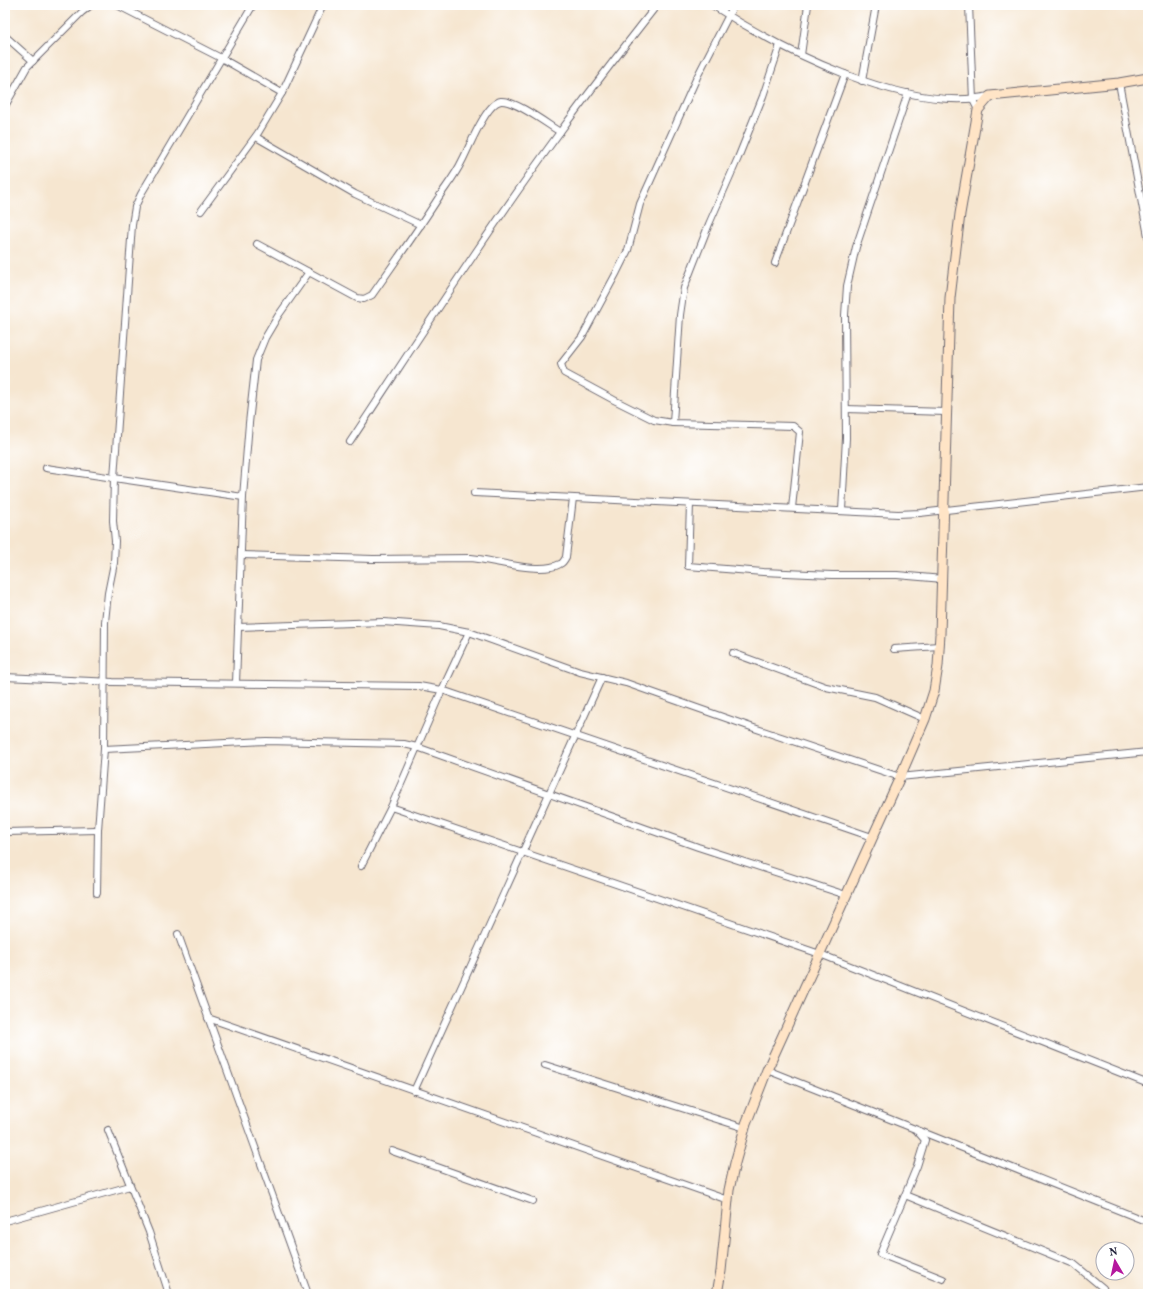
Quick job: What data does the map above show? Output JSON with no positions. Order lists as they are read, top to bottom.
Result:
{
  "north": "top"
}
